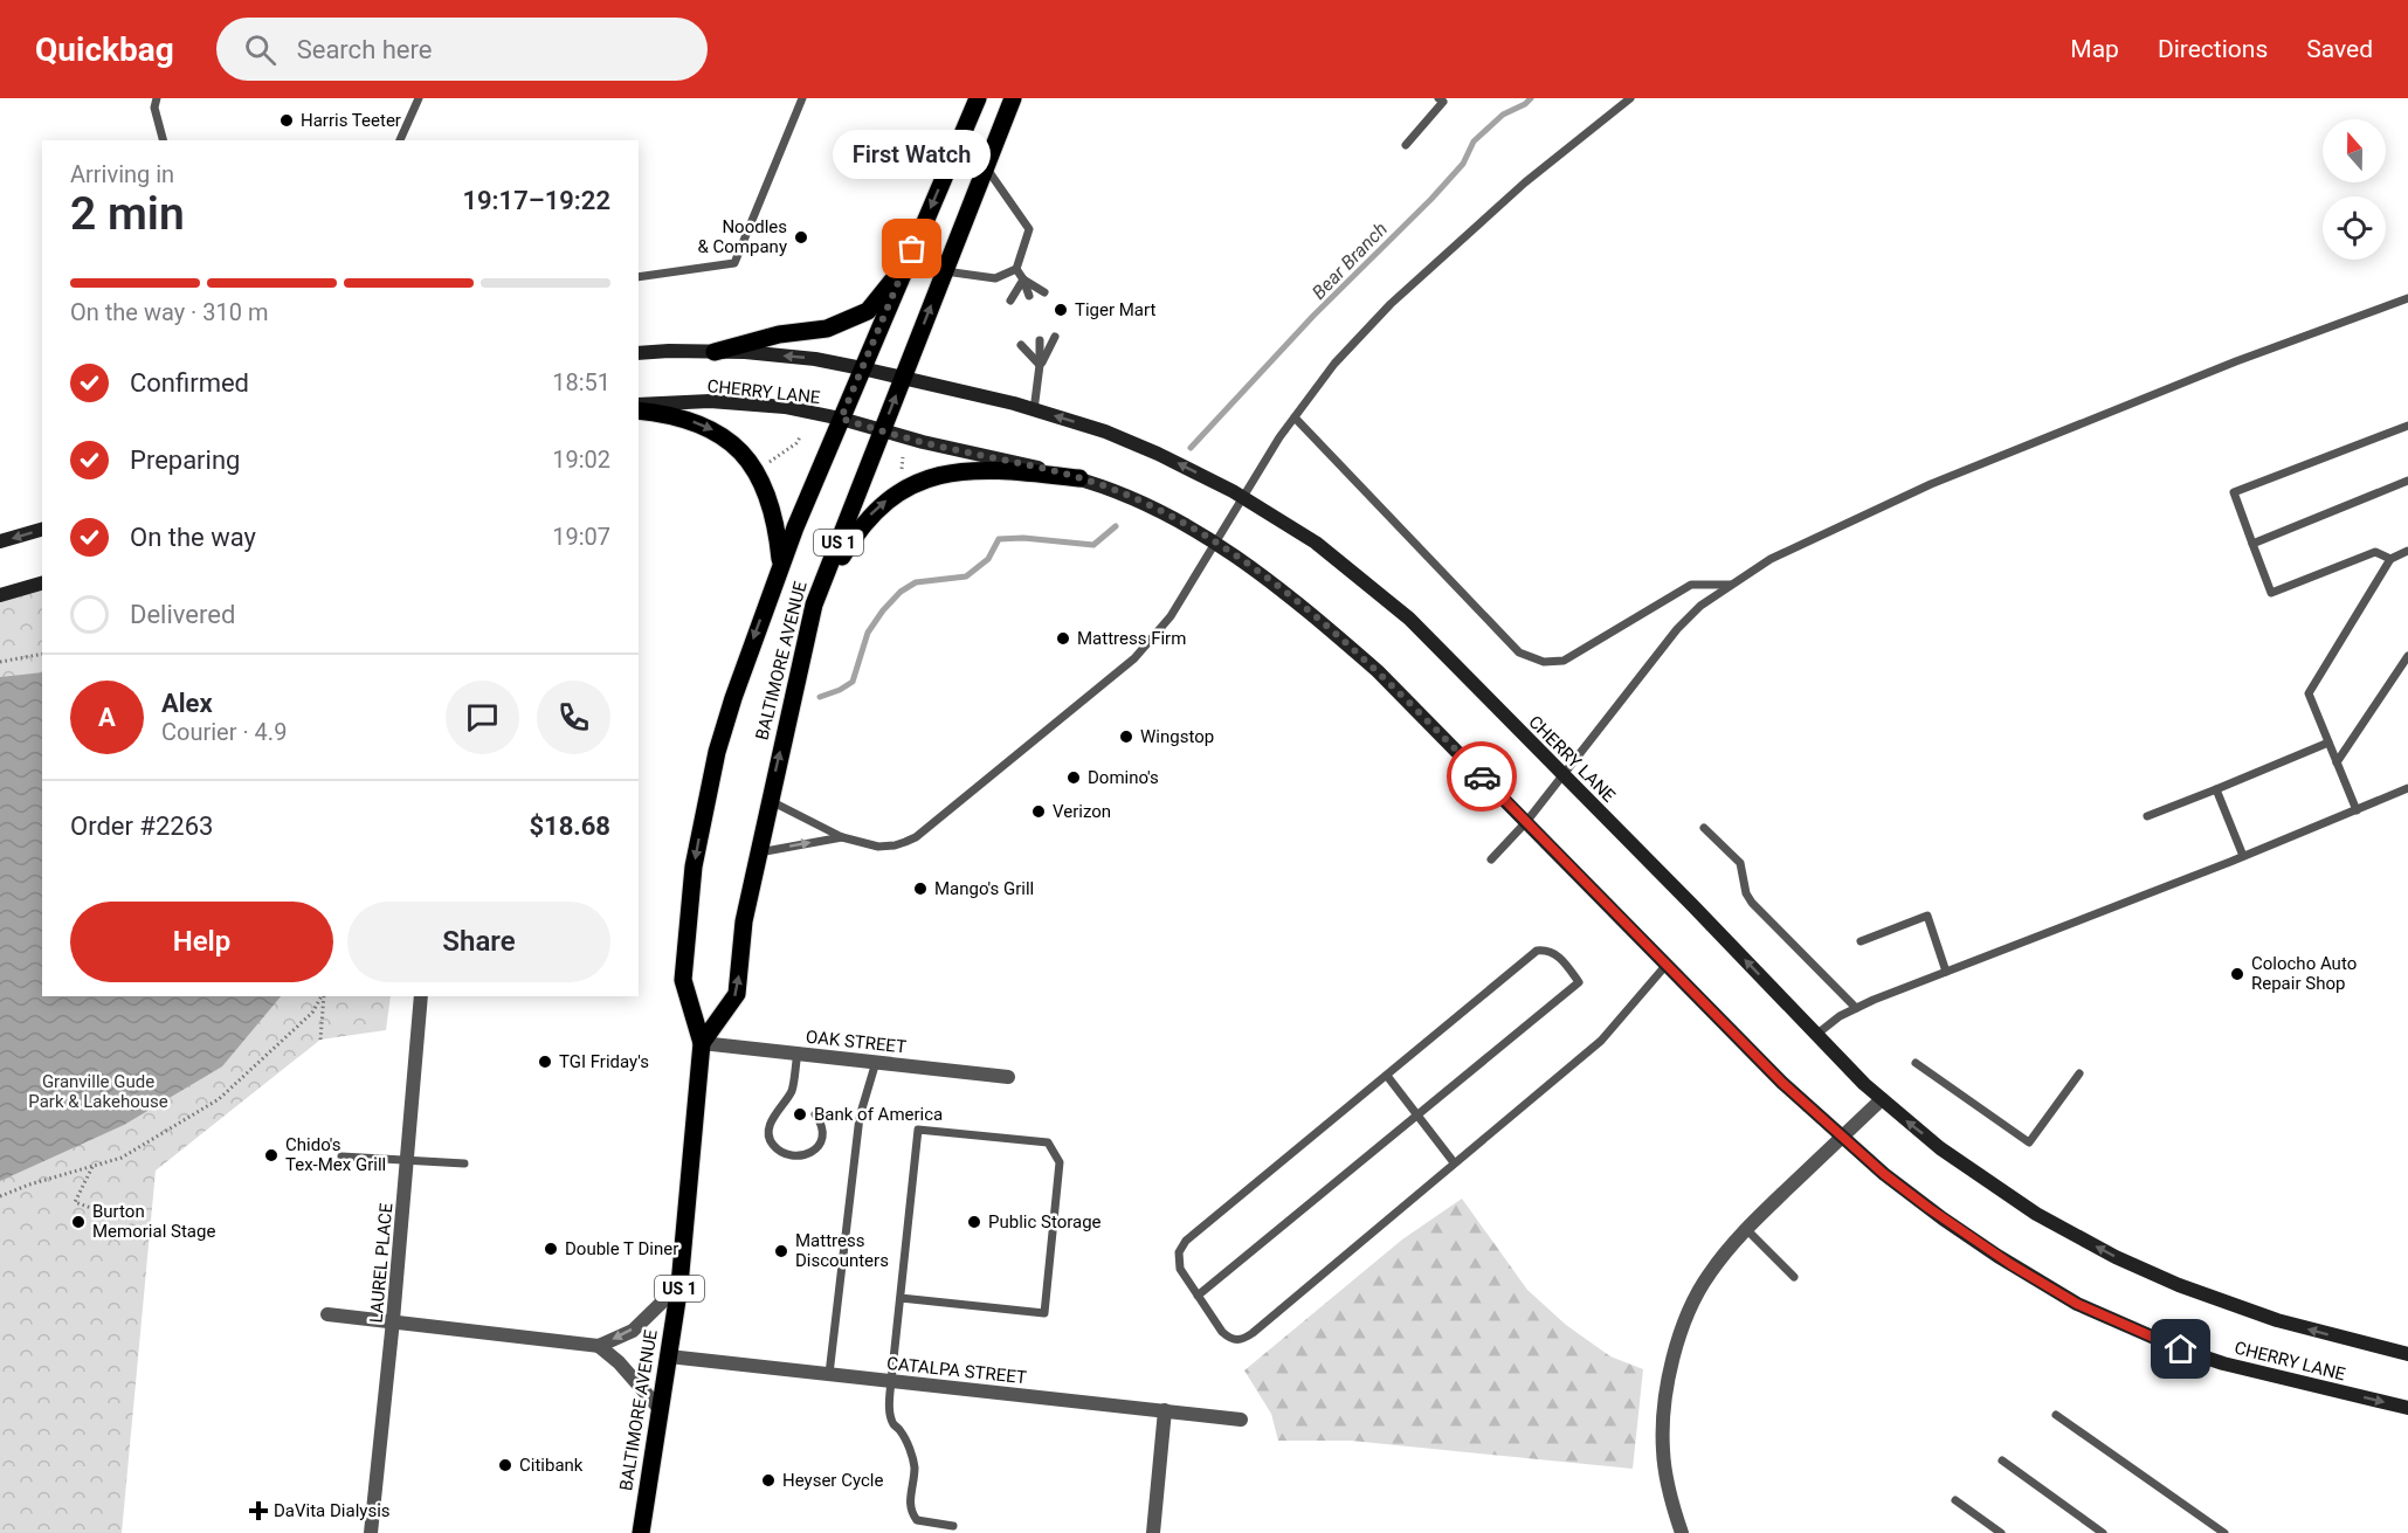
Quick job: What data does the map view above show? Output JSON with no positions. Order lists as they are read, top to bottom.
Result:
{
  "streets": {
    "main road": ["CHERRY LANE", "US 1", "BALTIMORE AVENUE"],
    "street": ["OAK STREET", "LAUREL PLACE", "CATALPA STREET"]
  },
  "crossings": [
    ["CHERRY LANE", "BALTIMORE AVENUE"],
    ["BALTIMORE AVENUE", "OAK STREET"],
    ["BALTIMORE AVENUE", "CATALPA STREET"]
  ],
  "water": ["Bear Branch"],
  "parks": ["Granville Gude Park & Lakehouse"],
  "places": {
    "other": [
      "Harris Teeter",
      "Noodles & Company",
      "First Watch",
      "Tiger Mart",
      "Mattress Firm",
      "Wingstop",
      "Domino's",
      "Verizon",
      "Mango's Grill",
      "Colocho Auto Repair Shop",
      "TGI Friday's",
      "Bank of America",
      "Chido's Tex-Mex Grill",
      "Burton Memorial Stage",
      "Public Storage",
      "Double T Diner",
      "Mattress Discounters",
      "Citibank",
      "Heyser Cycle"
    ],
    "health": ["DaVita Dialysis"]
  },
  "north": "top",
  "page": {
    "header": "Quickbag",
    "search": "Search here",
    "nav": ["Map", "Directions", "Saved"],
    "bubble": "First Watch",
    "heading": ["2 min", "Arriving in", "19:17–19:22"],
    "panel": [
      "Alex",
      "Courier · 4.9",
      "Order #2263",
      "$18.68"
    ],
    "bar": "On the way · 310 m",
    "list": [
      ["Confirmed", "18:51"],
      ["Preparing", "19:02"],
      ["On the way", "19:07"],
      "Delivered"
    ],
    "round": "A",
    "buttons": ["Help", "Share"]
  }
}
